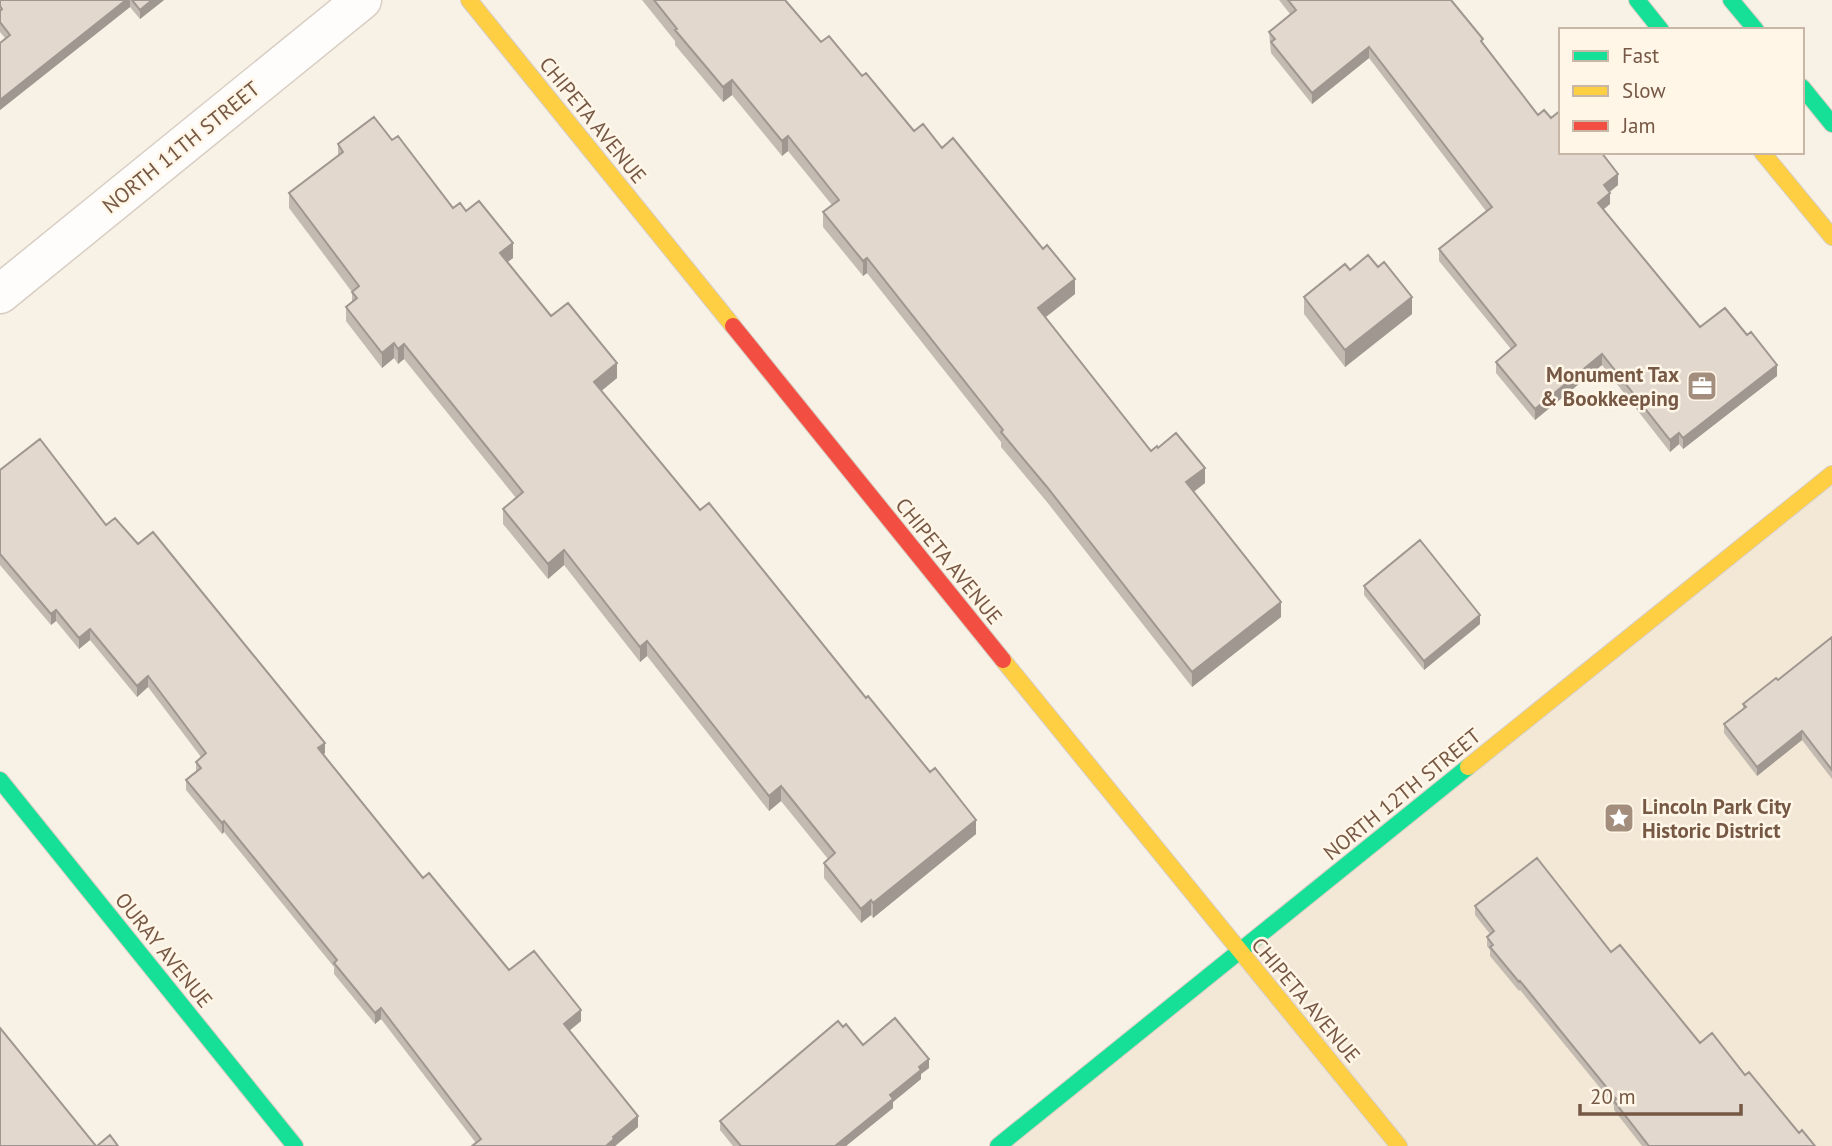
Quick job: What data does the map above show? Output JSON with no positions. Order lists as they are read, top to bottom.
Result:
{
  "streets": {
    "street": [
      "CHIPETA AVENUE",
      "NORTH 11TH STREET",
      "NORTH 12TH STREET",
      "OURAY AVENUE"
    ]
  },
  "crossings": [
    ["CHIPETA AVENUE", "NORTH 12TH STREET"]
  ],
  "places": {
    "office": ["Monument Tax & Bookkeeping"],
    "place": ["Lincoln Park City Historic District"]
  },
  "legend": ["Fast", "Slow", "Jam"],
  "scale_bar": "20 m"
}
